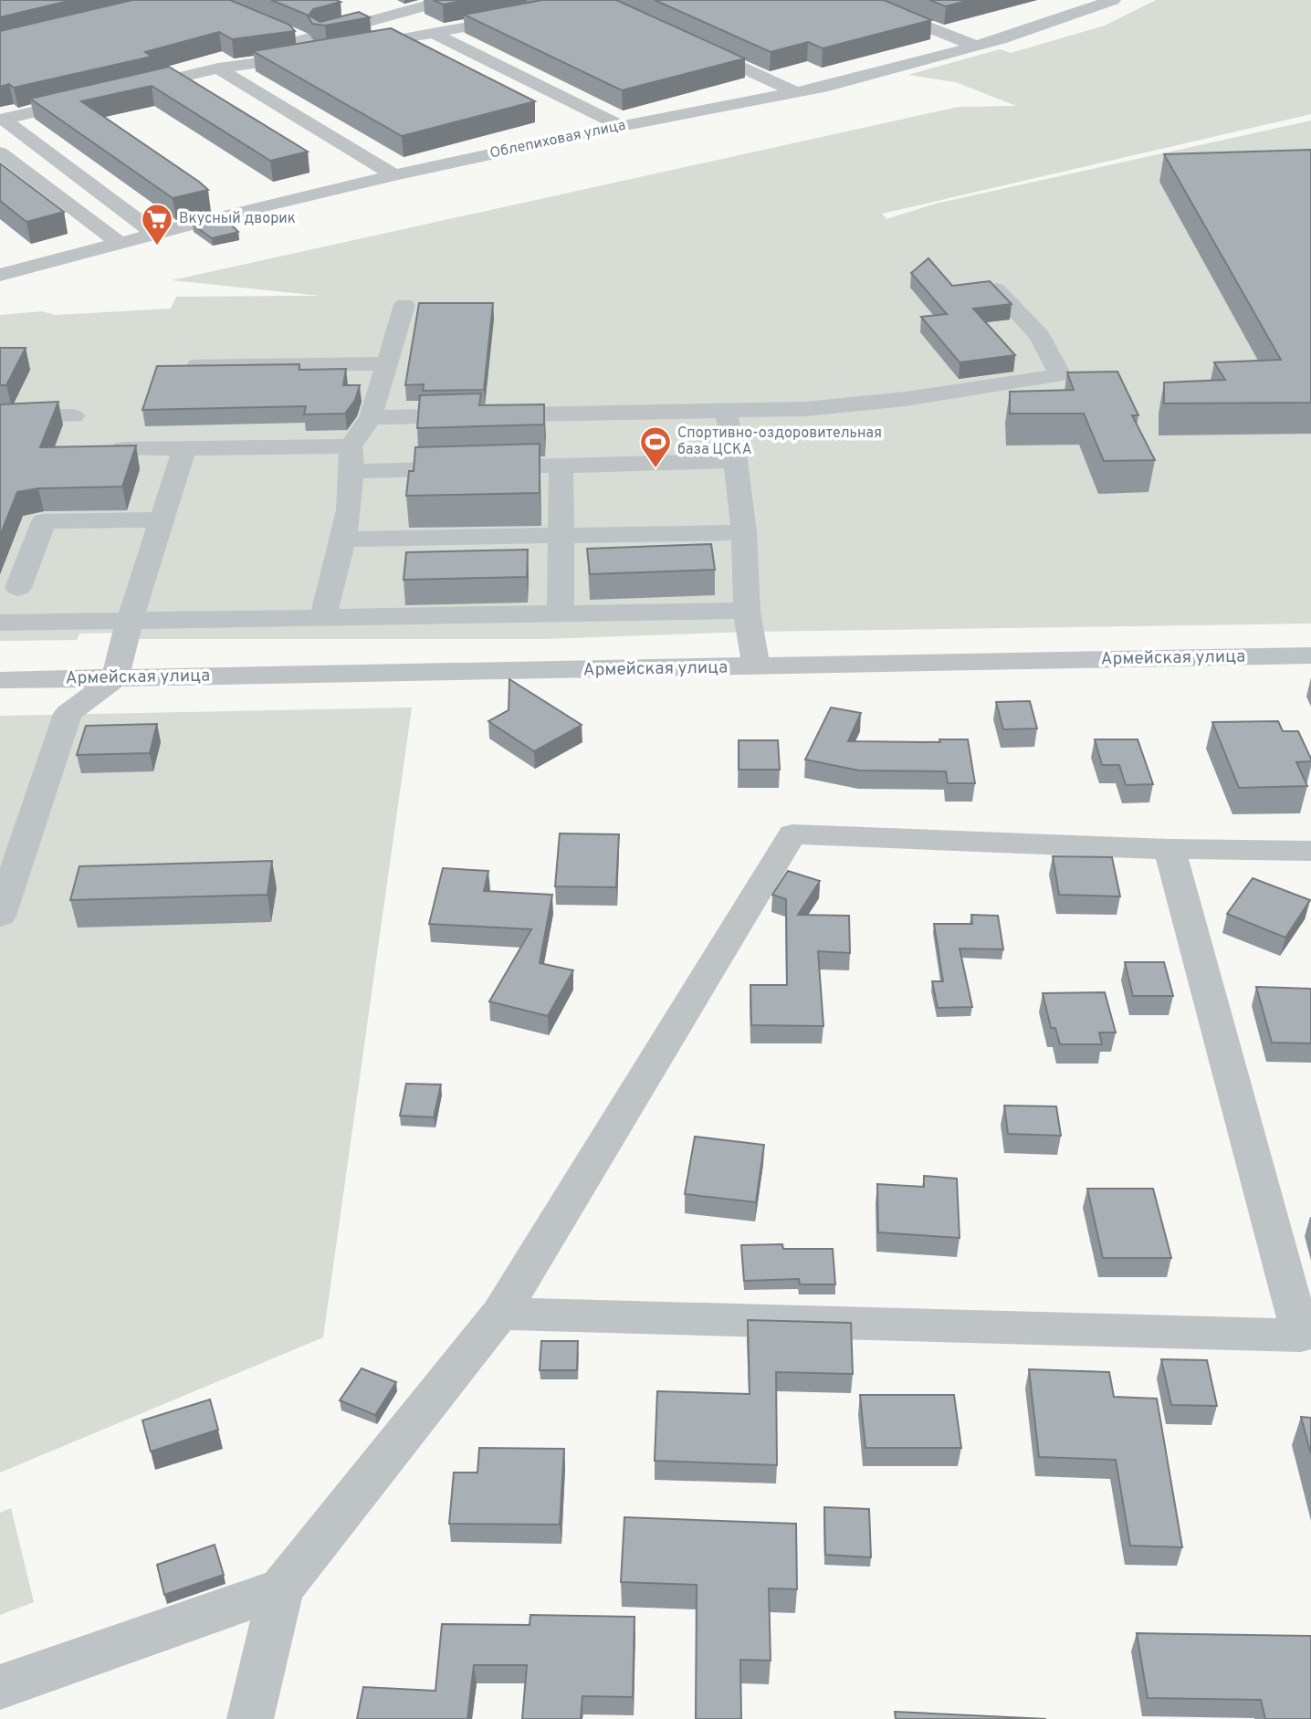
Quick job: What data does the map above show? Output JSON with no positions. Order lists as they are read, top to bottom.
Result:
{
  "streets": {
    "street": ["Облепиховая улица", "Армейская улица"]
  },
  "places": {
    "supermarket": ["Вкусный дворик"],
    "sports": ["Спортивно-оздоровительная база ЦСКА"]
  }
}
